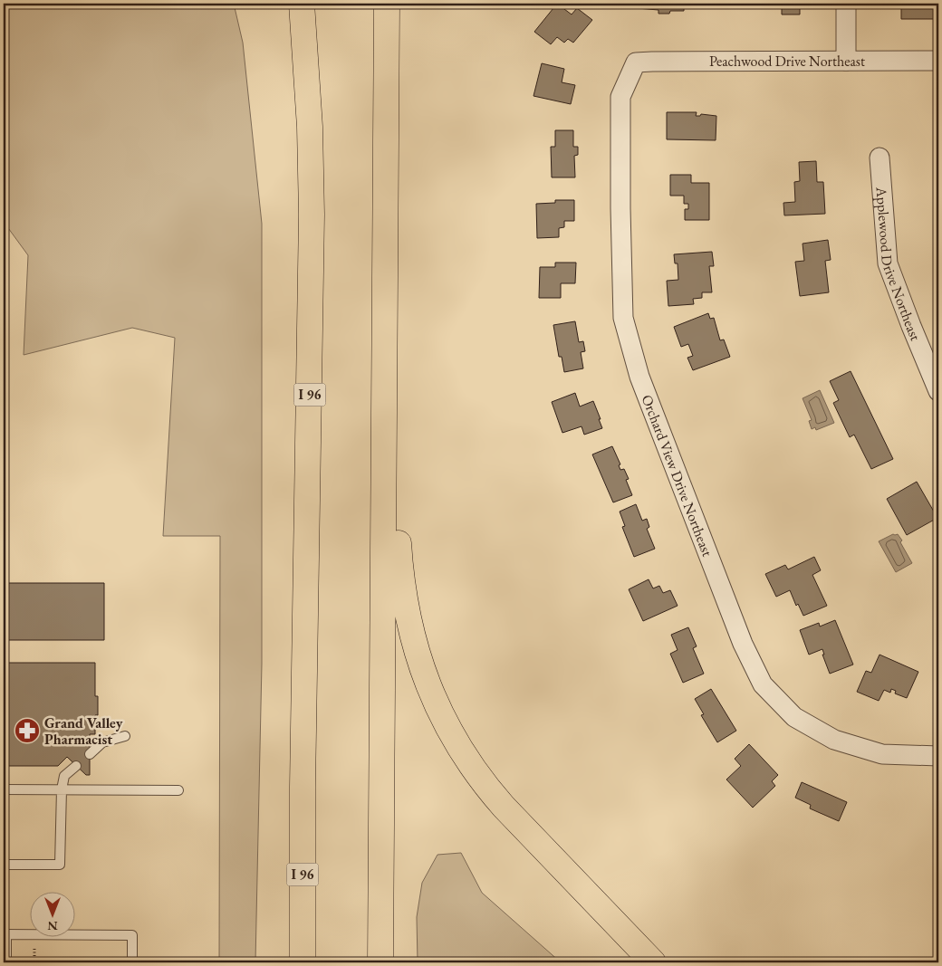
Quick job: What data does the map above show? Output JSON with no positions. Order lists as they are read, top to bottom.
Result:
{
  "streets": {
    "highway": ["I 96"],
    "street": ["Peachwood Drive Northeast", "Applewood Drive Northeast", "Orchard View Drive Northeast"]
  },
  "crossings": [
    ["Peachwood Drive Northeast", "Orchard View Drive Northeast"]
  ],
  "places": {
    "pharmacy": ["Grand Valley Pharmacist"]
  },
  "north": "bottom"
}
